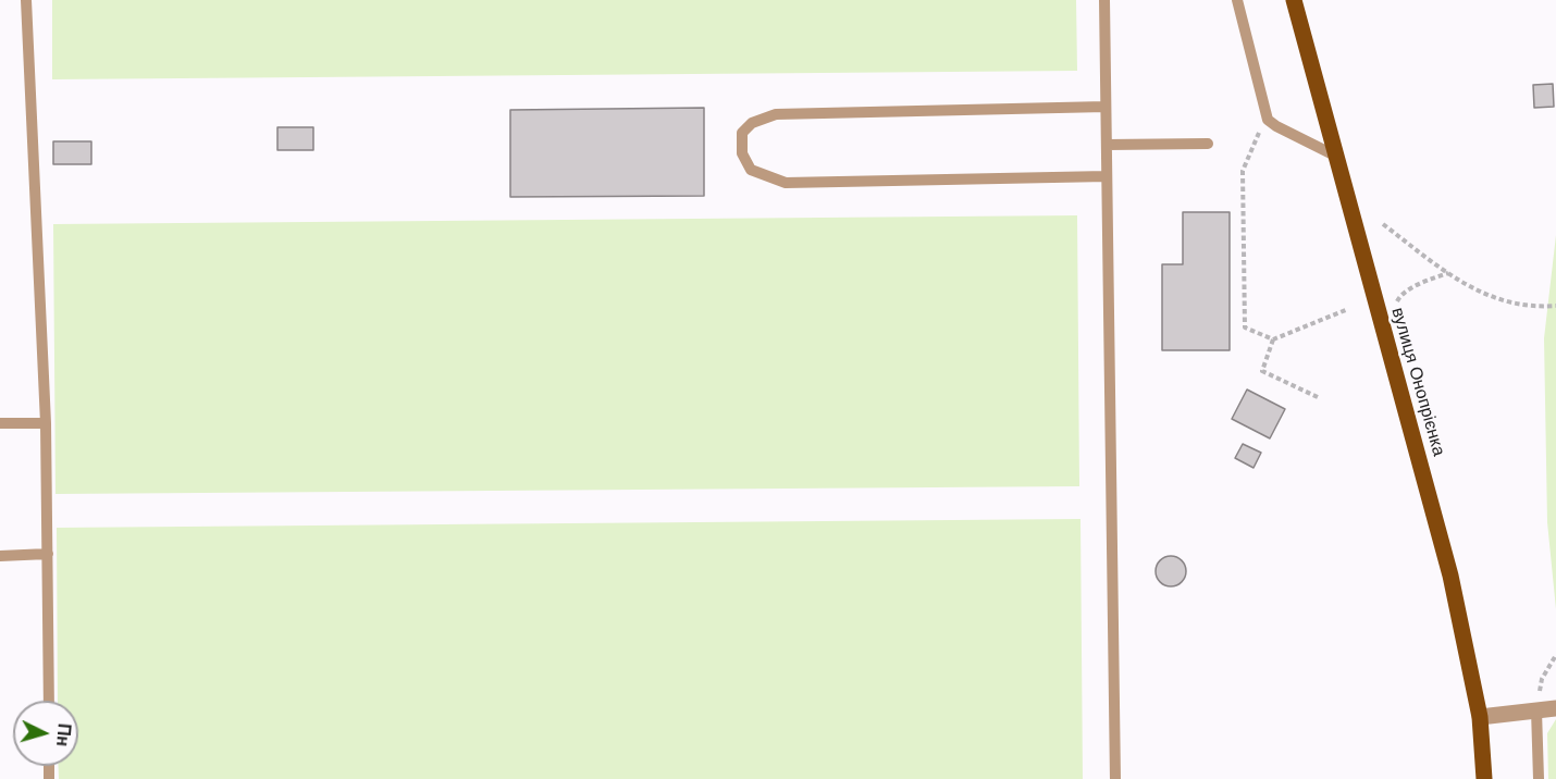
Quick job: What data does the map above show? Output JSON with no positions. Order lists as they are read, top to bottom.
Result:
{
  "streets": {
    "main road": ["вулиця Онопрієнка"]
  },
  "north": "right"
}
